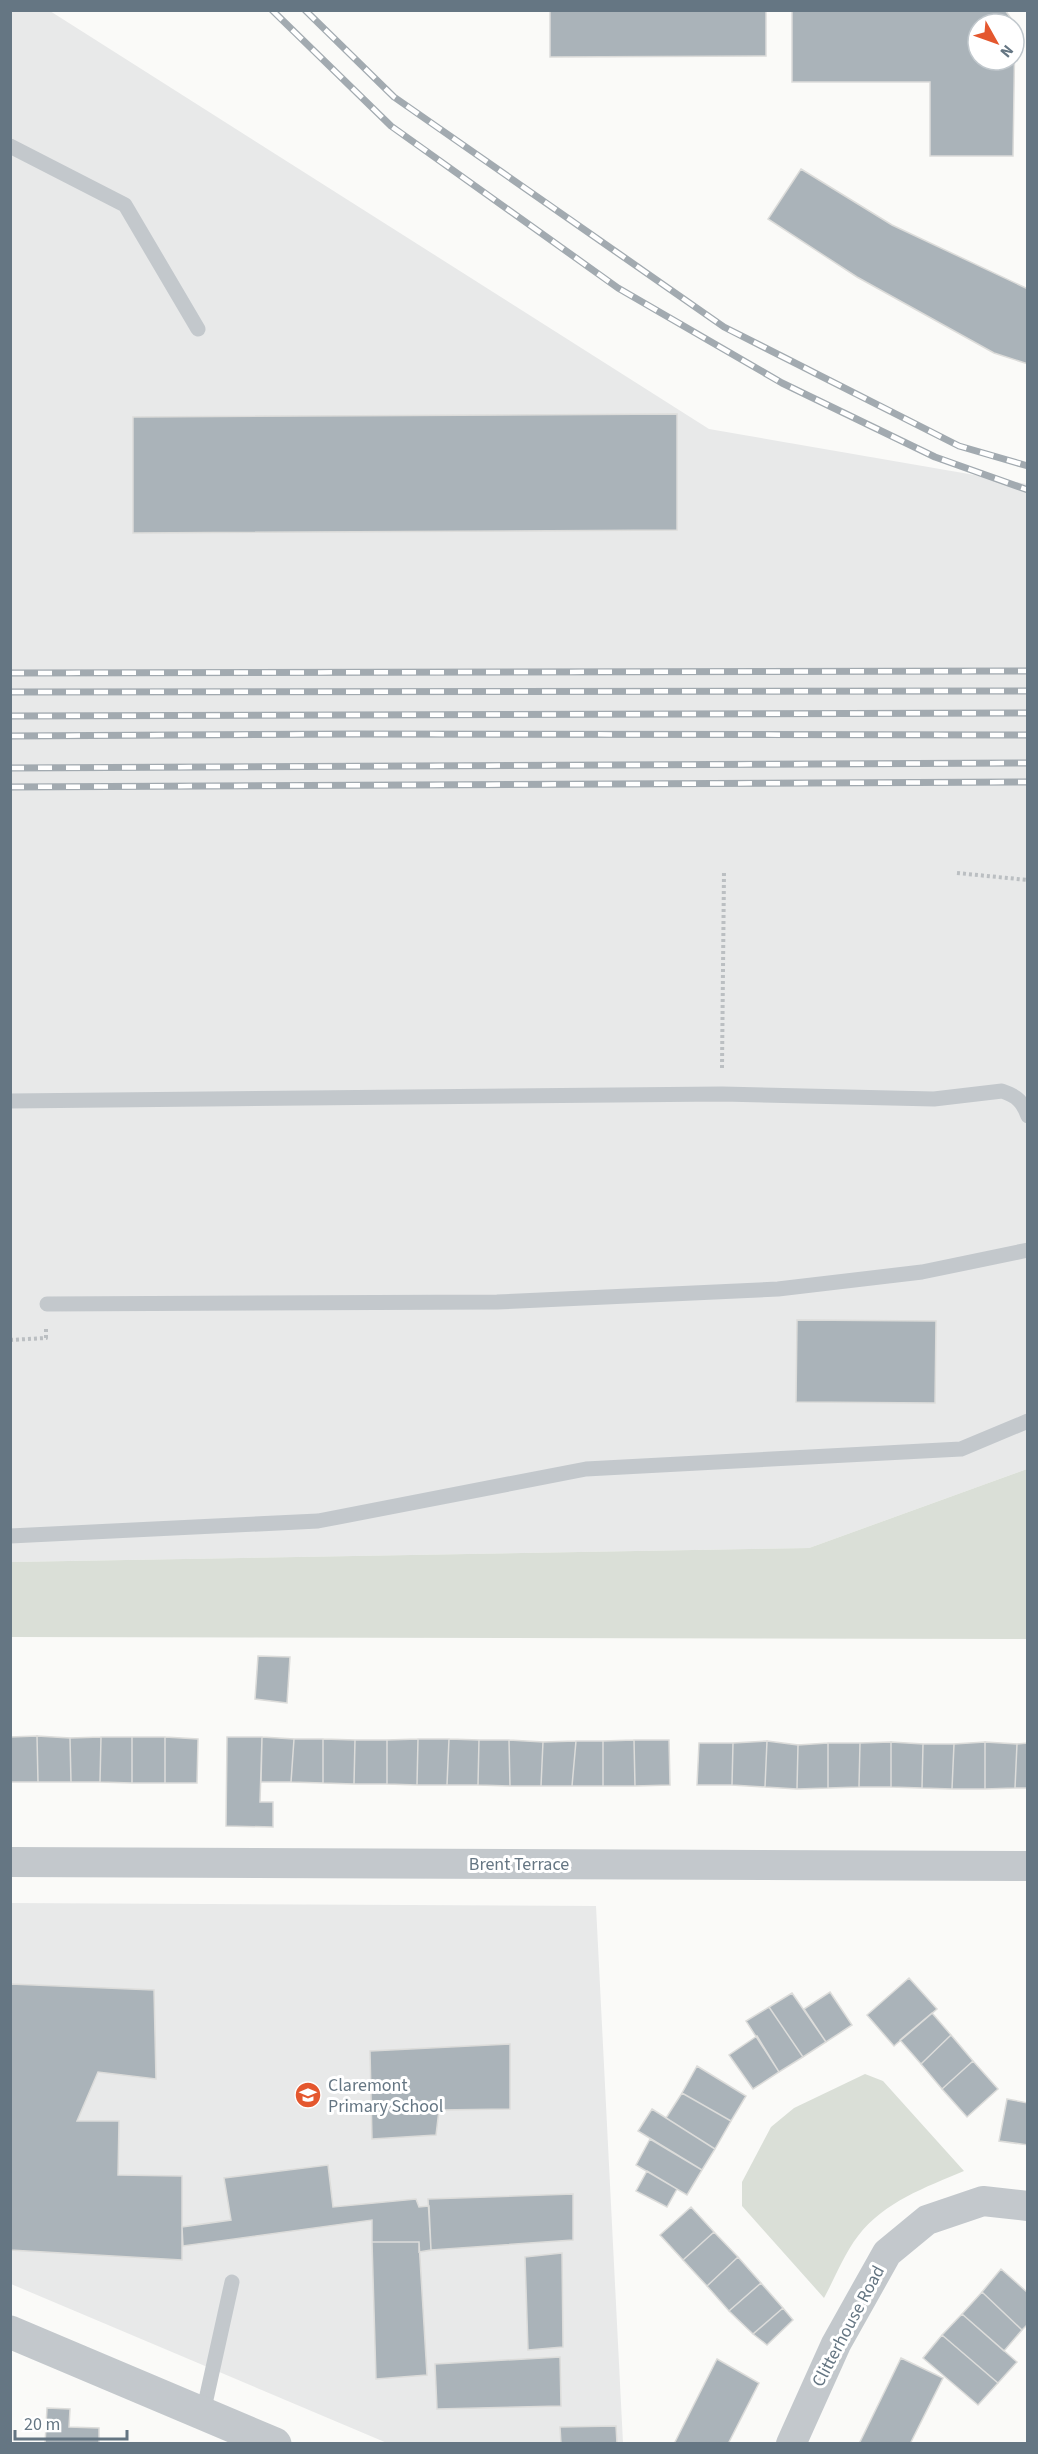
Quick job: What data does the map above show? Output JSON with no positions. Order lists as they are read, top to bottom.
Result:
{
  "streets": {
    "street": ["Brent Terrace", "Clitterhouse Road"]
  },
  "places": {
    "school or university": ["Claremont Primary School"]
  },
  "scale_bar": "20 m",
  "north": "bottom right"
}
